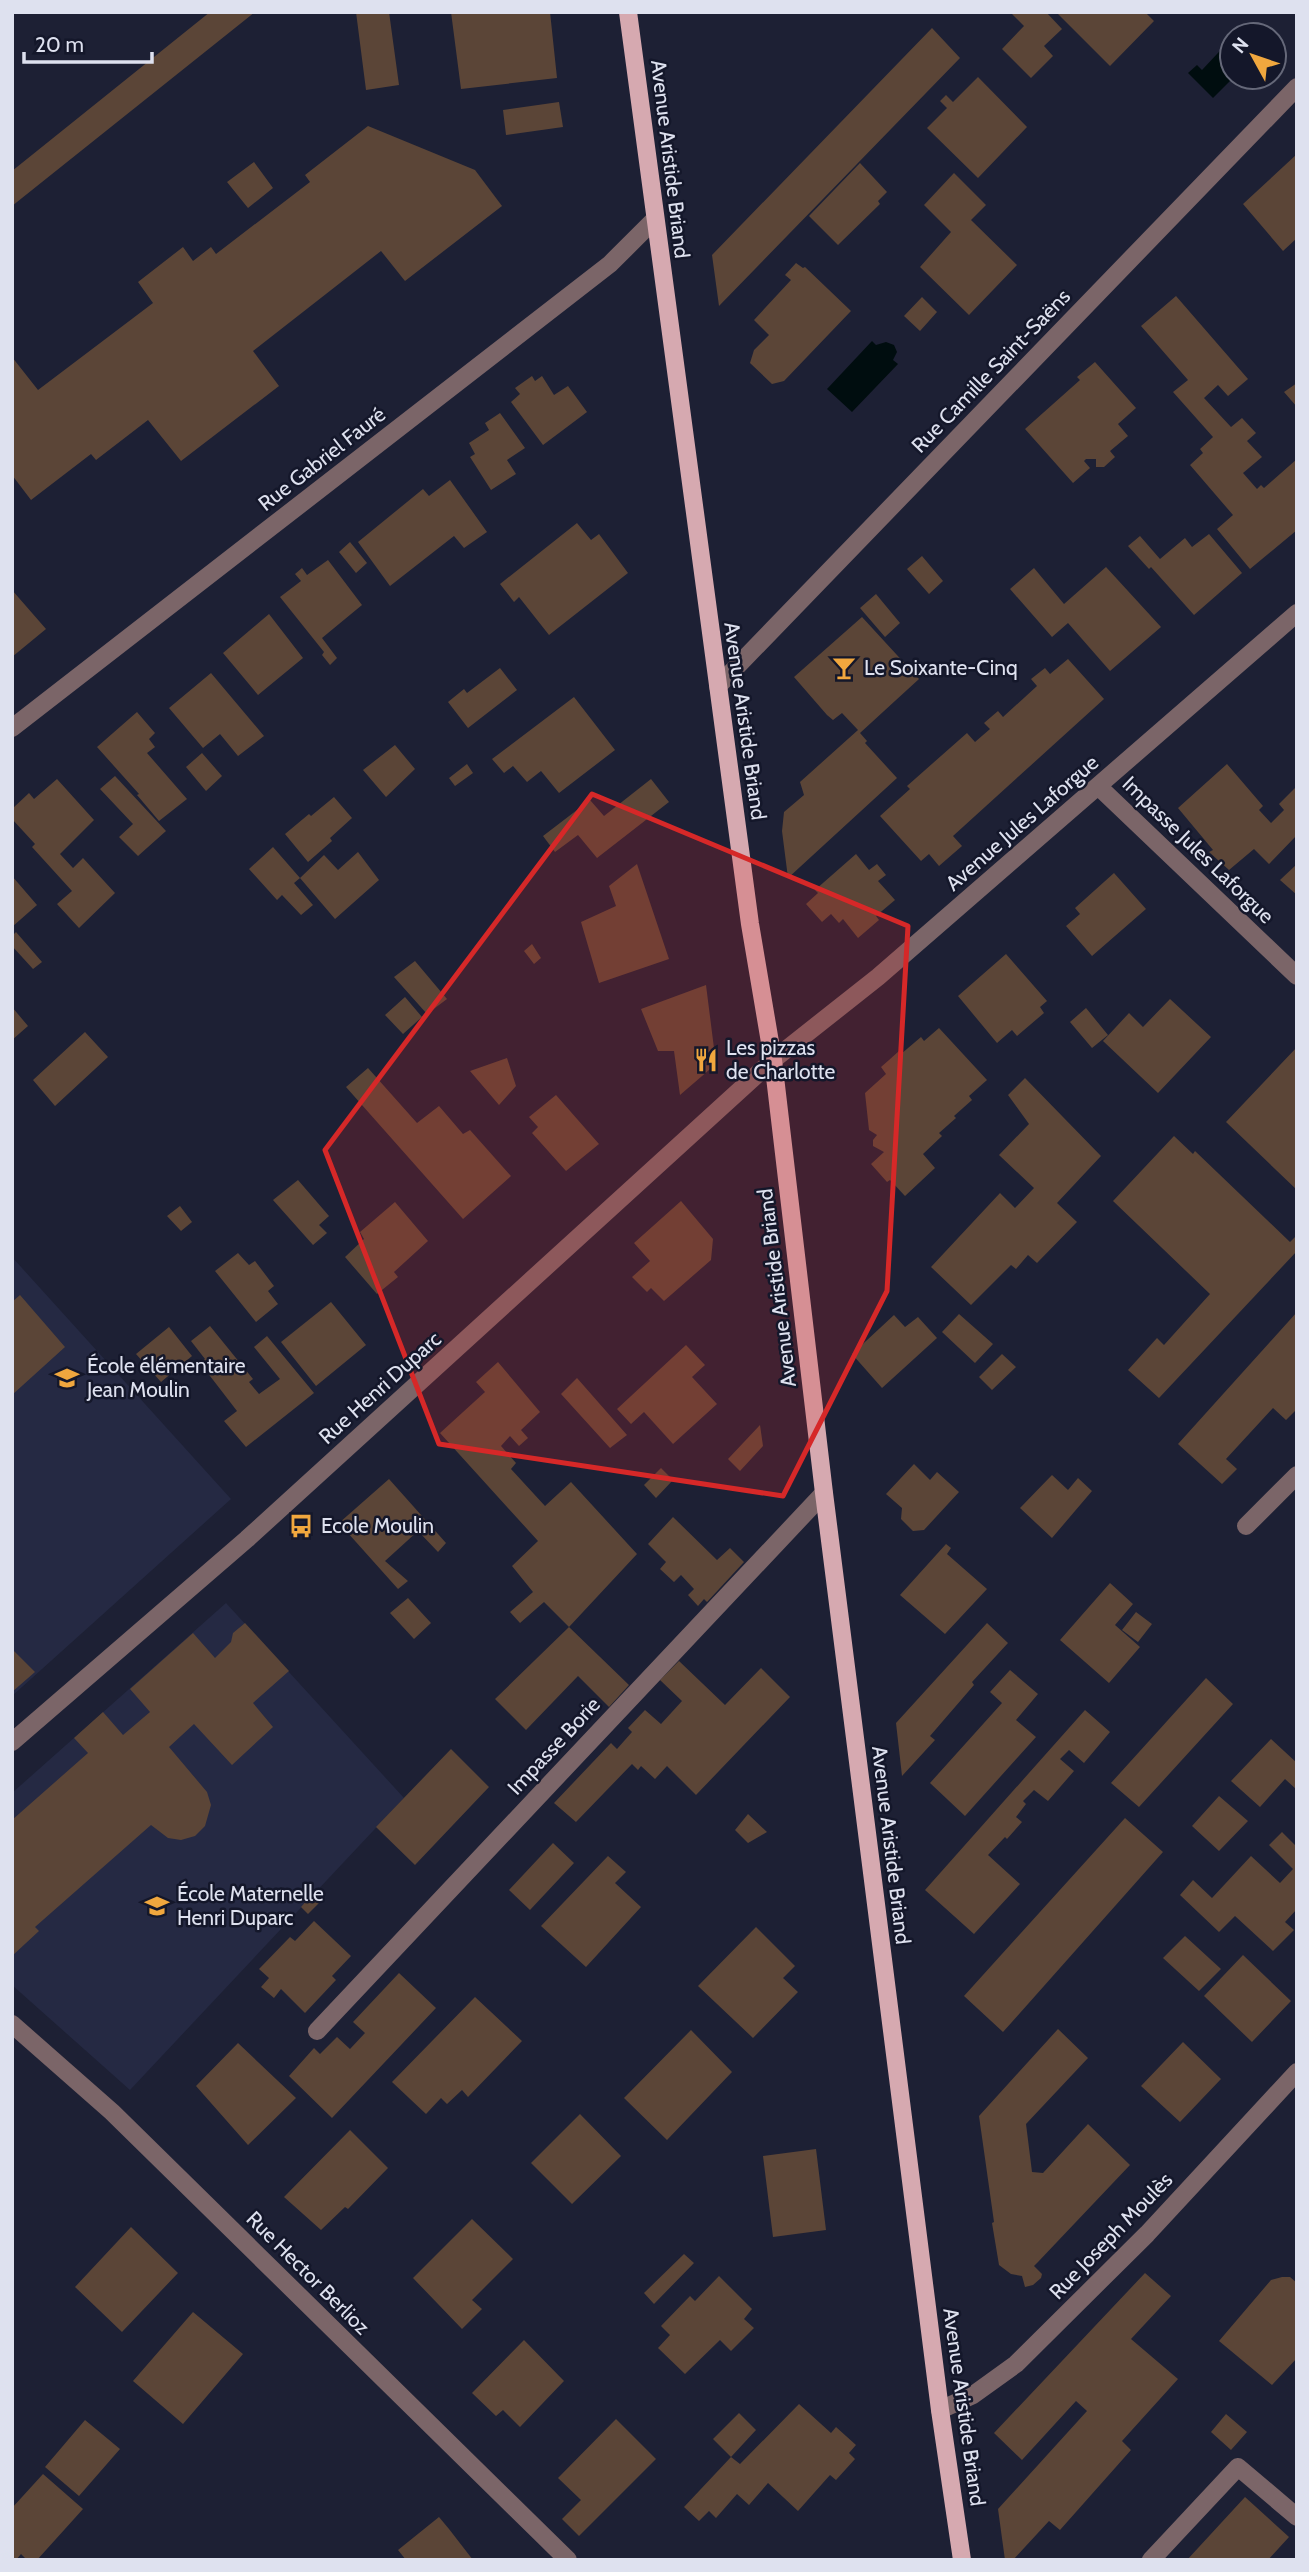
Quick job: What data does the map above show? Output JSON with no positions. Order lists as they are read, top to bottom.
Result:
{
  "streets": {
    "main road": ["Avenue Aristide Briand"],
    "street": [
      "Rue Camille Saint-Saëns",
      "Rue Gabriel Fauré",
      "Avenue Jules Laforgue",
      "Impasse Jules Laforgue",
      "Rue Henri Duparc",
      "Impasse Borie",
      "Rue Joseph Moulès",
      "Rue Hector Berlioz"
    ]
  },
  "crossings": [
    ["Avenue Aristide Briand", "Rue Camille Saint-Saëns"],
    ["Avenue Aristide Briand", "Rue Gabriel Fauré"],
    ["Avenue Aristide Briand", "Avenue Jules Laforgue"],
    ["Avenue Aristide Briand", "Rue Henri Duparc"],
    ["Avenue Aristide Briand", "Impasse Borie"],
    ["Avenue Aristide Briand", "Rue Joseph Moulès"],
    ["Avenue Jules Laforgue", "Impasse Jules Laforgue"],
    ["Avenue Jules Laforgue", "Rue Henri Duparc"]
  ],
  "places": {
    "bar": ["Le Soixante-Cinq"],
    "restaurant": ["Les pizzas de Charlotte"],
    "school or university": ["École élémentaire Jean Moulin", "École Maternelle Henri Duparc"],
    "bus stop": ["Ecole Moulin"]
  },
  "scale_bar": "20 m",
  "north": "top left"
}
